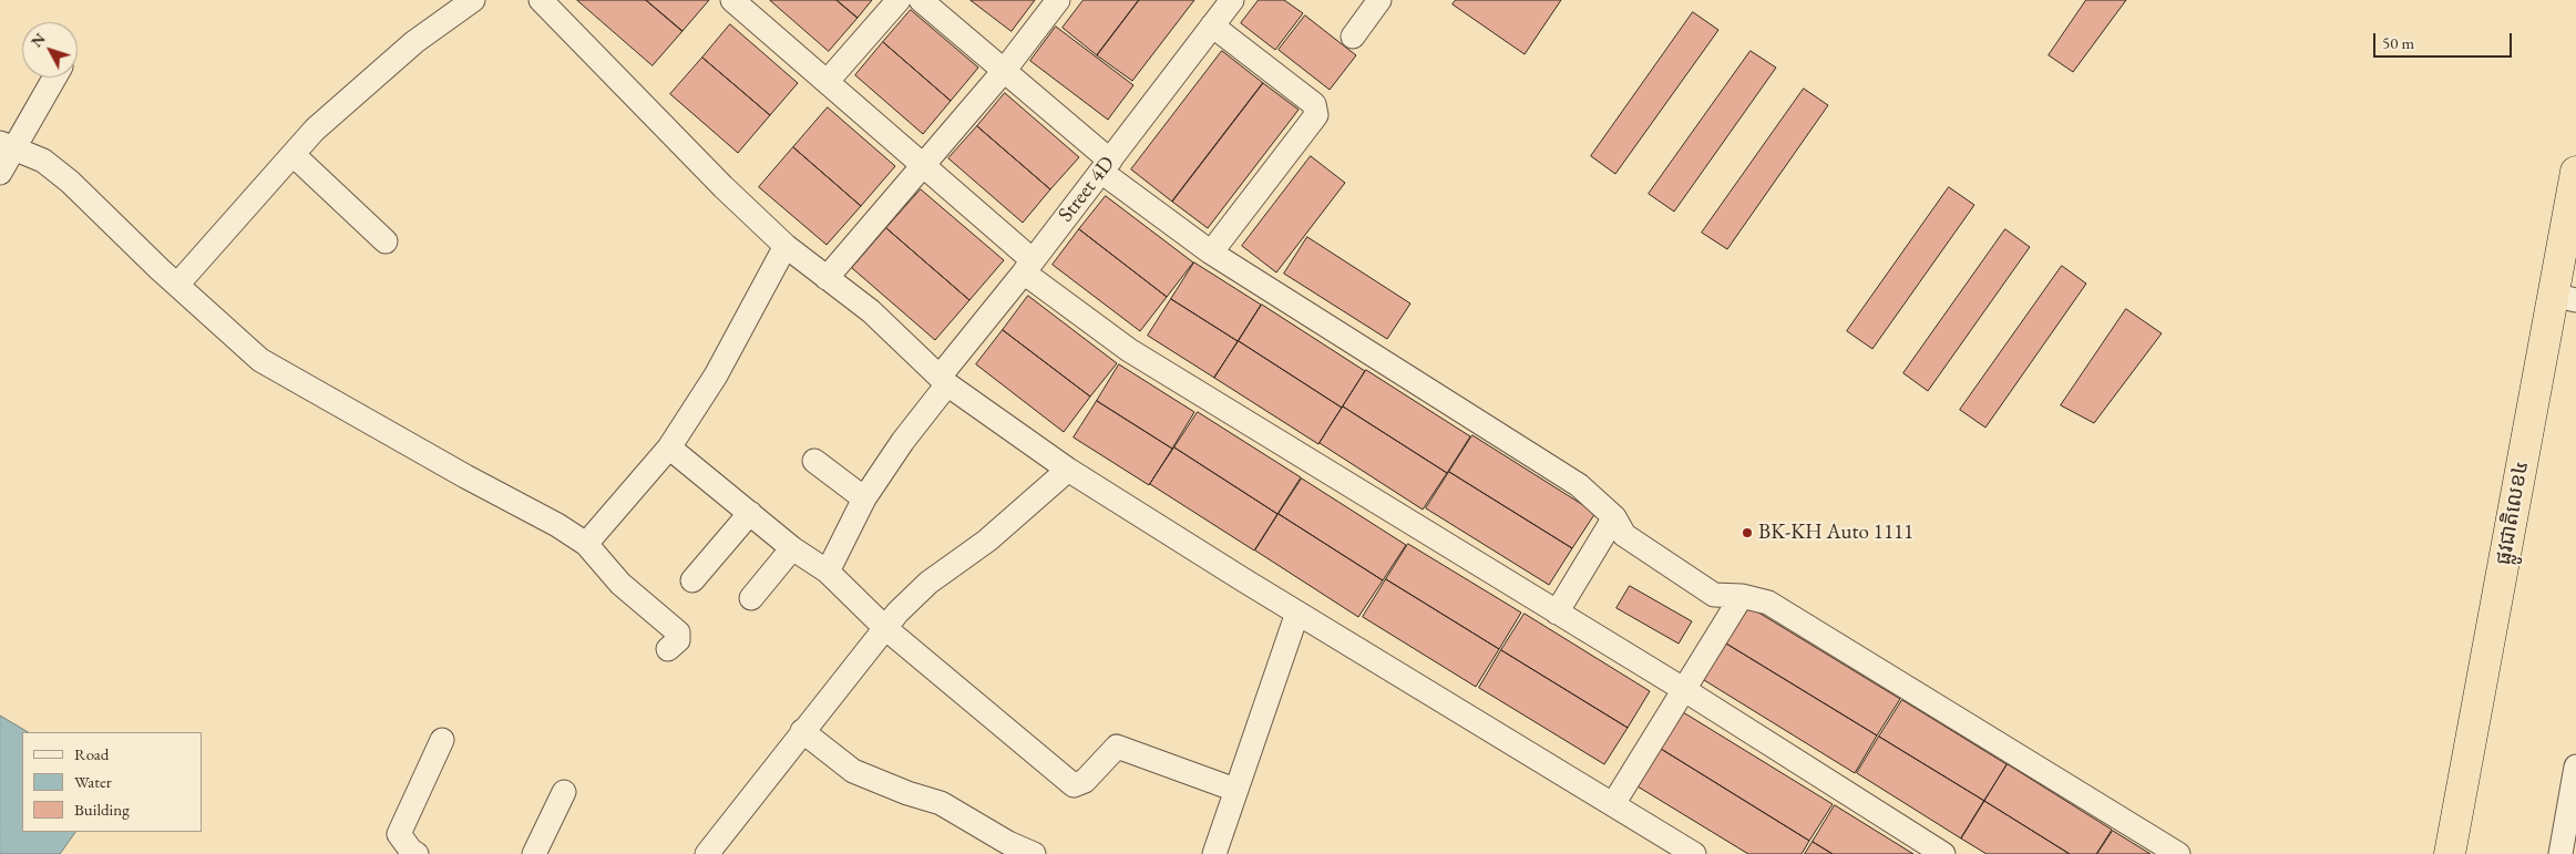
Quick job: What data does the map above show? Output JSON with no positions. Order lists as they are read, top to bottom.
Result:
{
  "streets": {
    "highway": ["ផ្លូវជាតិលេខ៤"],
    "street": ["Street 4D"]
  },
  "places": ["BK-KH Auto 1111"],
  "legend": ["Road", "Water", "Building"],
  "scale_bar": "50 m",
  "north": "top left"
}
